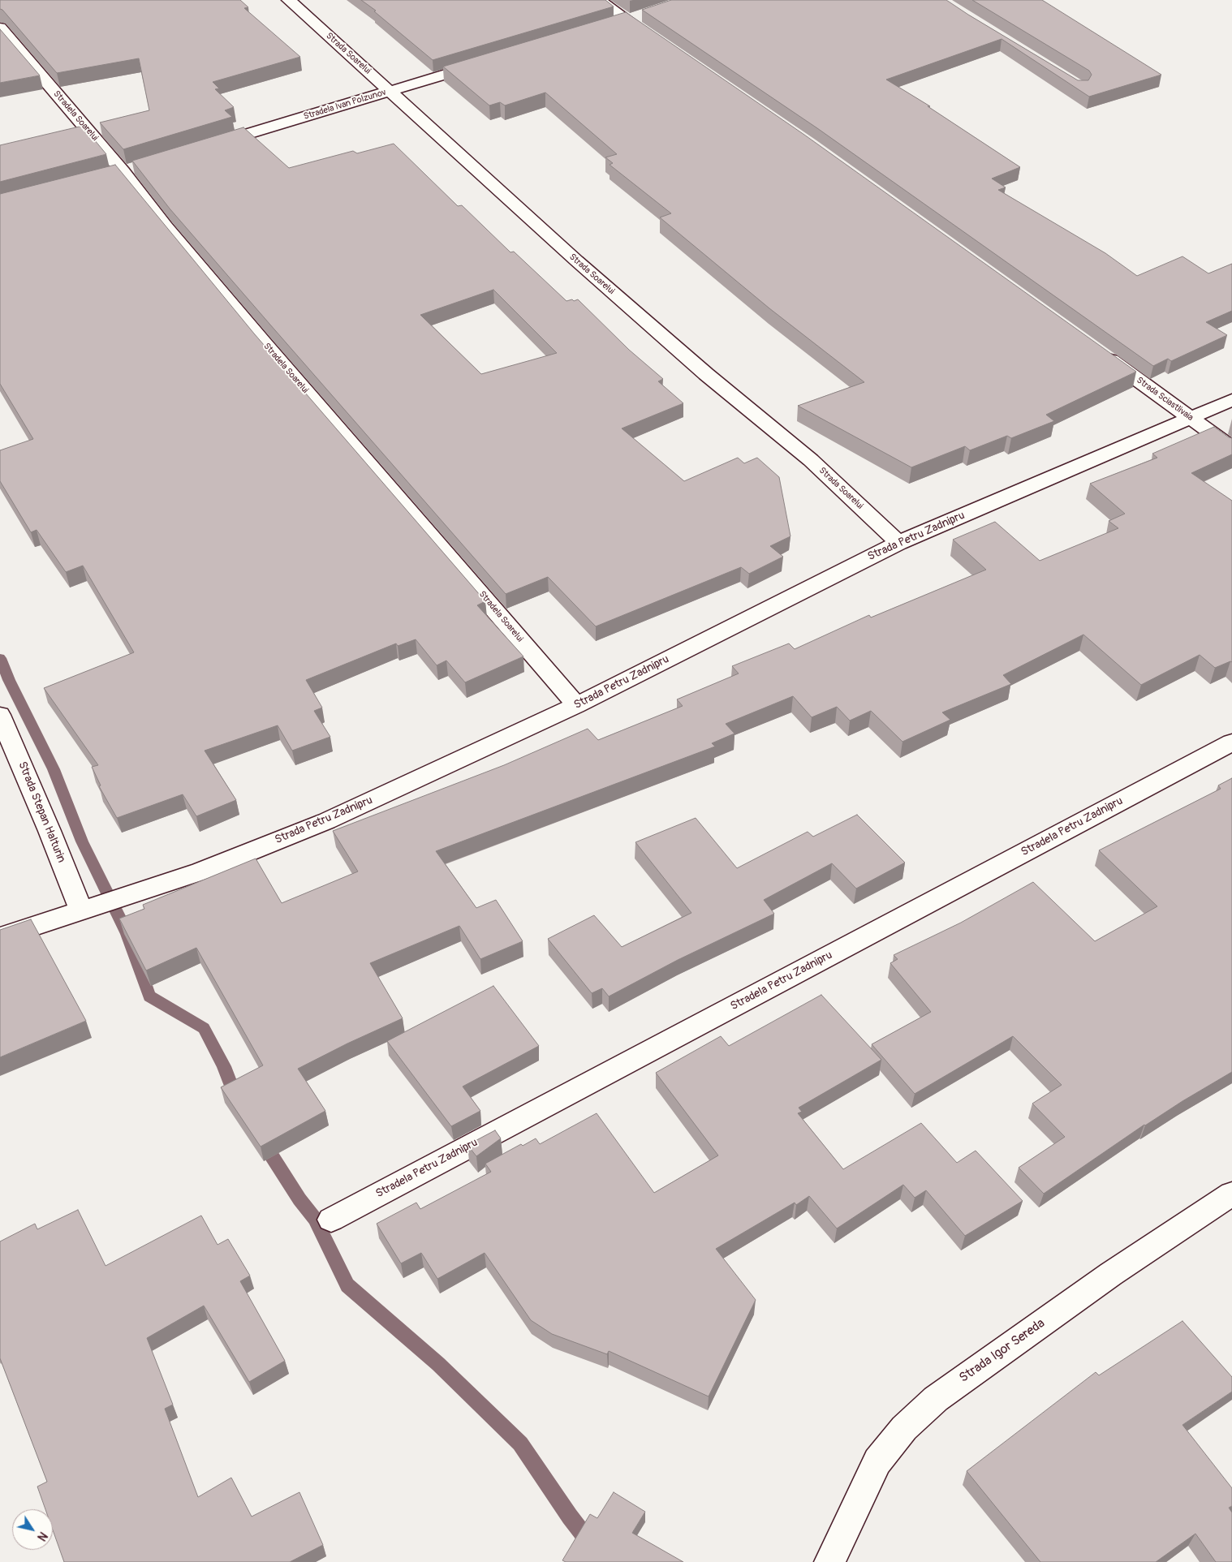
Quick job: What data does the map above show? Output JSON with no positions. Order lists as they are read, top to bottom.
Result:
{
  "streets": {
    "street": [
      "Strada Soarelui",
      "Stradela Ivan Polzunov",
      "Stradela Soarelui",
      "Strada Sciastlivaia",
      "Strada Petru Zadnipru",
      "Strada Stepan Halturin",
      "Stradela Petru Zadnipru",
      "Strada Igor Sereda"
    ]
  },
  "crossings": [
    ["Strada Soarelui", "Stradela Ivan Polzunov"],
    ["Strada Soarelui", "Strada Petru Zadnipru"],
    ["Stradela Soarelui", "Strada Petru Zadnipru"],
    ["Strada Sciastlivaia", "Strada Petru Zadnipru"],
    ["Strada Petru Zadnipru", "Strada Stepan Halturin"]
  ],
  "north": "bottom right"
}
